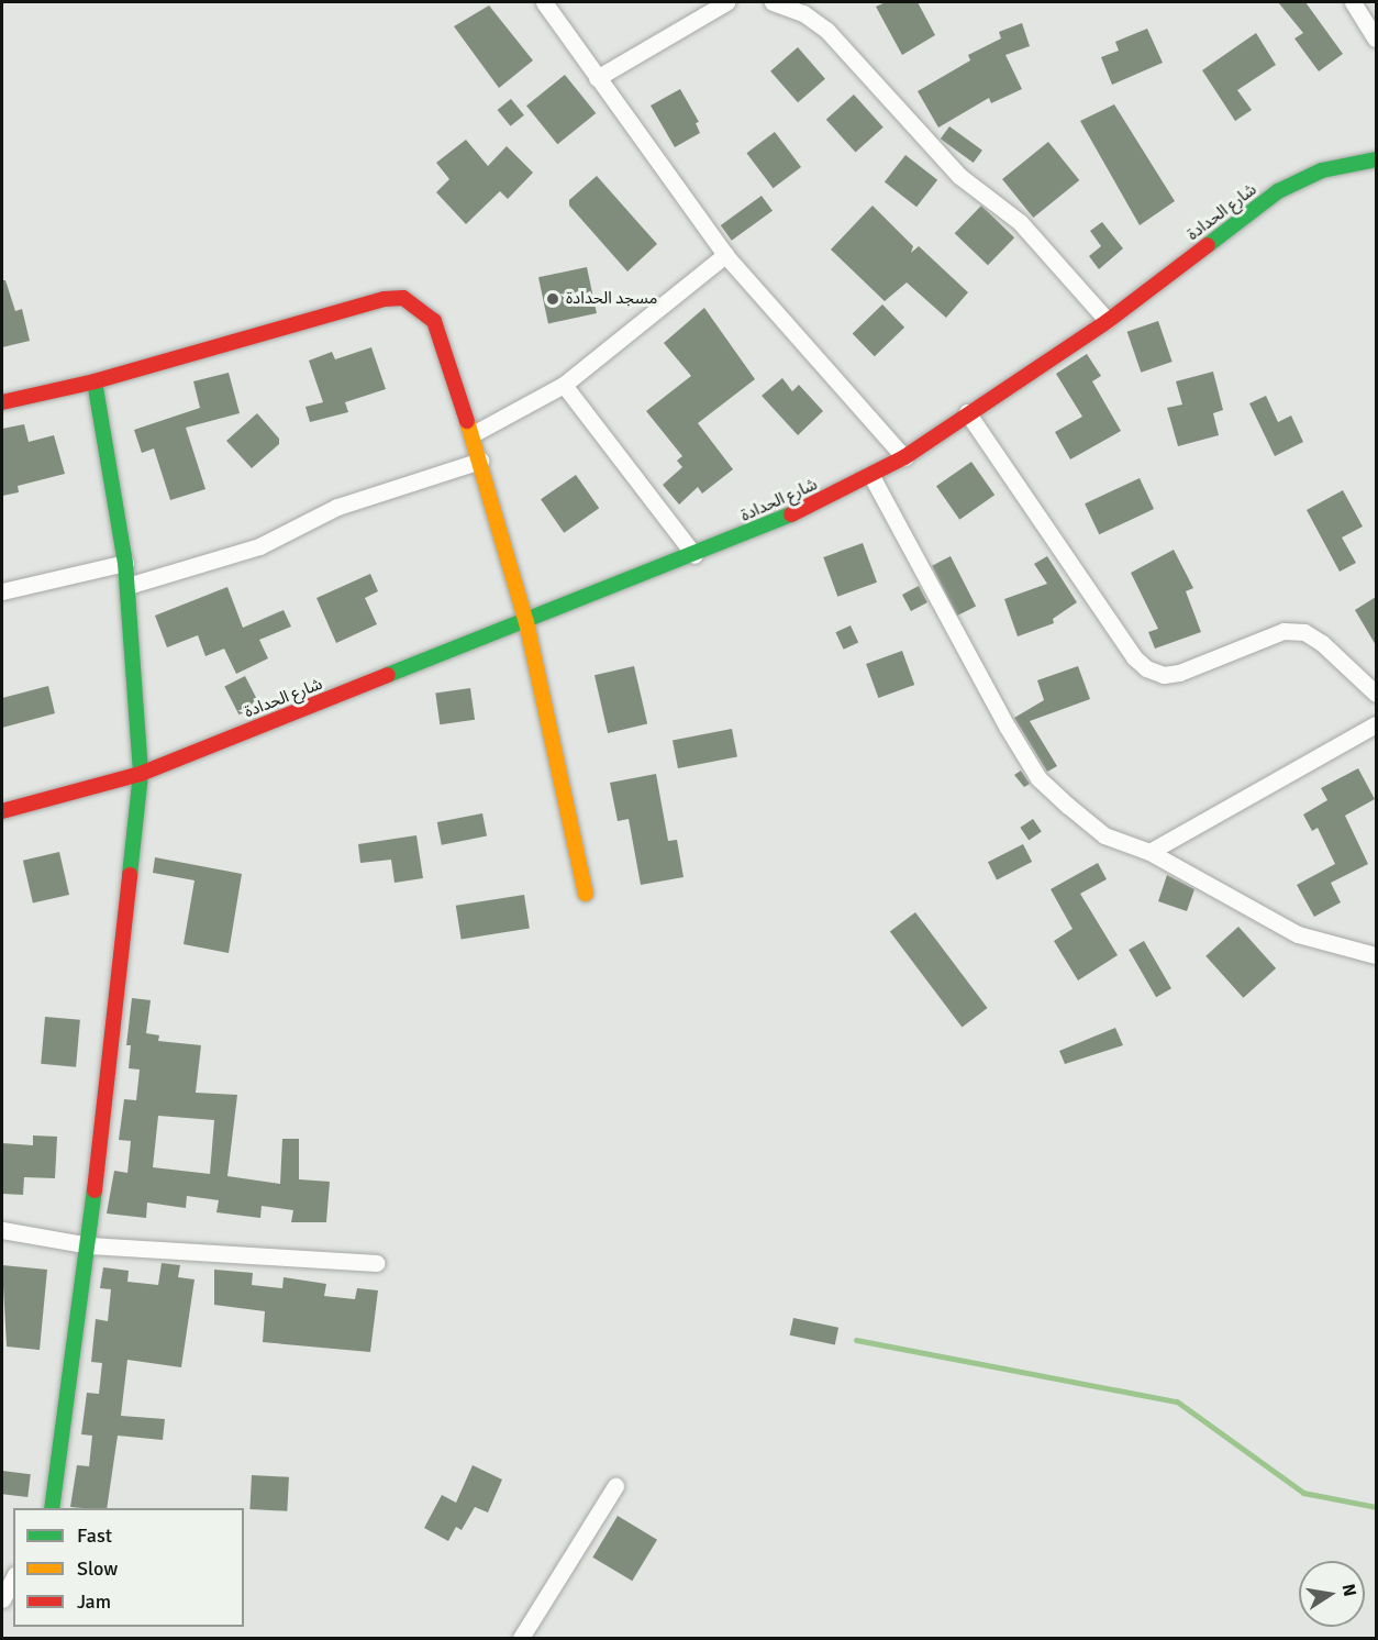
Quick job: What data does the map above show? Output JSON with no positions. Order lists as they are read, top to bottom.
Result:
{
  "streets": {
    "street": ["شارع الحدادة"]
  },
  "places": ["مسجد الحدادة"],
  "legend": ["Fast", "Slow", "Jam"],
  "north": "right"
}
